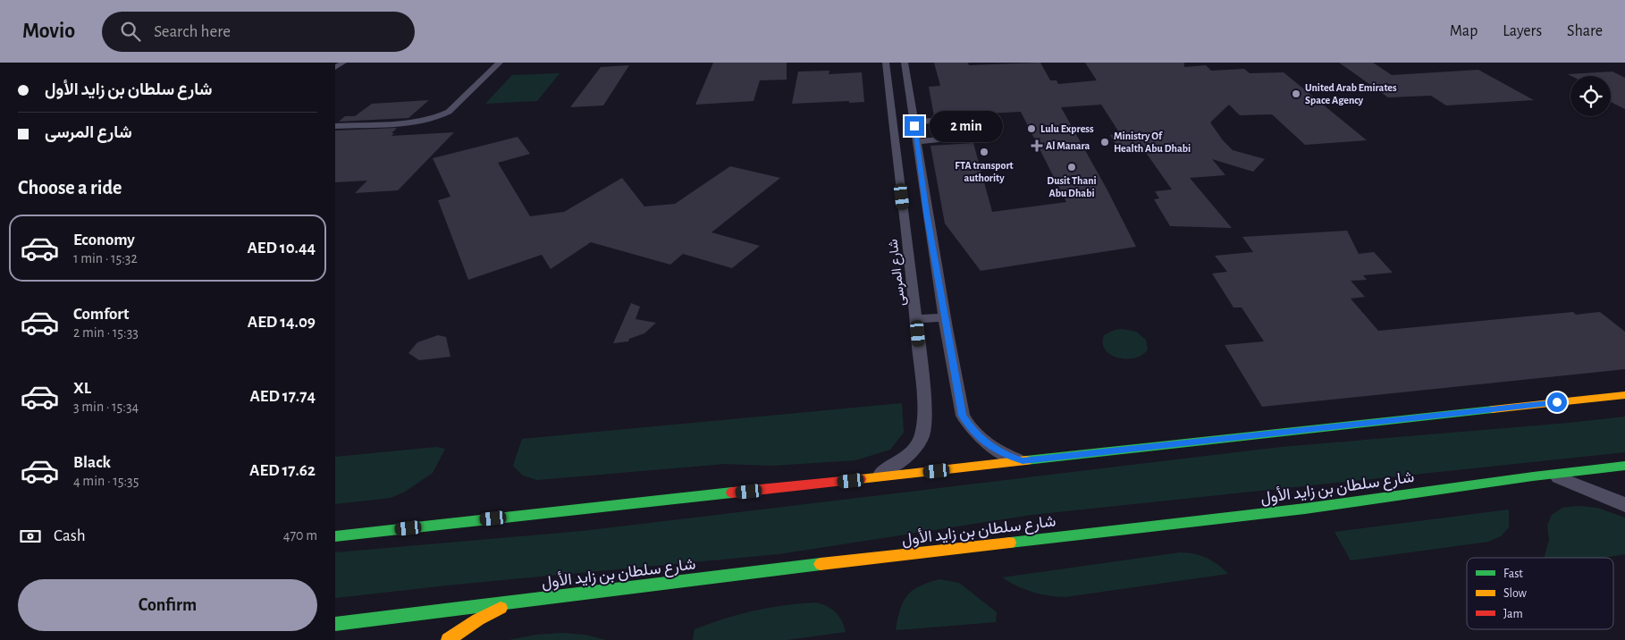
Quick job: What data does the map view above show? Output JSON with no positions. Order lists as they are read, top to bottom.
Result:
{
  "streets": {
    "main road": ["شارع سلطان بن زايد الأول"],
    "street": ["شارع المرسى"]
  },
  "places": {
    "other": [
      "United Arab Emirates Space Agency",
      "Lulu Express",
      "Ministry Of Health Abu Dhabi",
      "FTA transport authority",
      "Dusit Thani Abu Dhabi"
    ],
    "health": ["Al Manara"]
  },
  "legend": ["Fast", "Slow", "Jam"],
  "page": {
    "header": "Movio",
    "search": "Search here",
    "nav": ["Map", "Layers", "Share"],
    "banner": ["شارع سلطان بن زايد الأول", "شارع المرسى"],
    "bubble": "2 min",
    "heading": "Choose a ride",
    "list": [
      {
        "name": "Economy",
        "note": "1 min · 15:32",
        "value": "AED 10.44"
      },
      {
        "name": "Comfort",
        "note": "2 min · 15:33",
        "value": "AED 14.09"
      },
      {
        "name": "XL",
        "note": "3 min · 15:34",
        "value": "AED 17.74"
      },
      {
        "name": "Black",
        "note": "4 min · 15:35",
        "value": "AED 17.62"
      }
    ],
    "pay": ["Cash", "470 m"],
    "buttons": "Confirm"
  }
}
